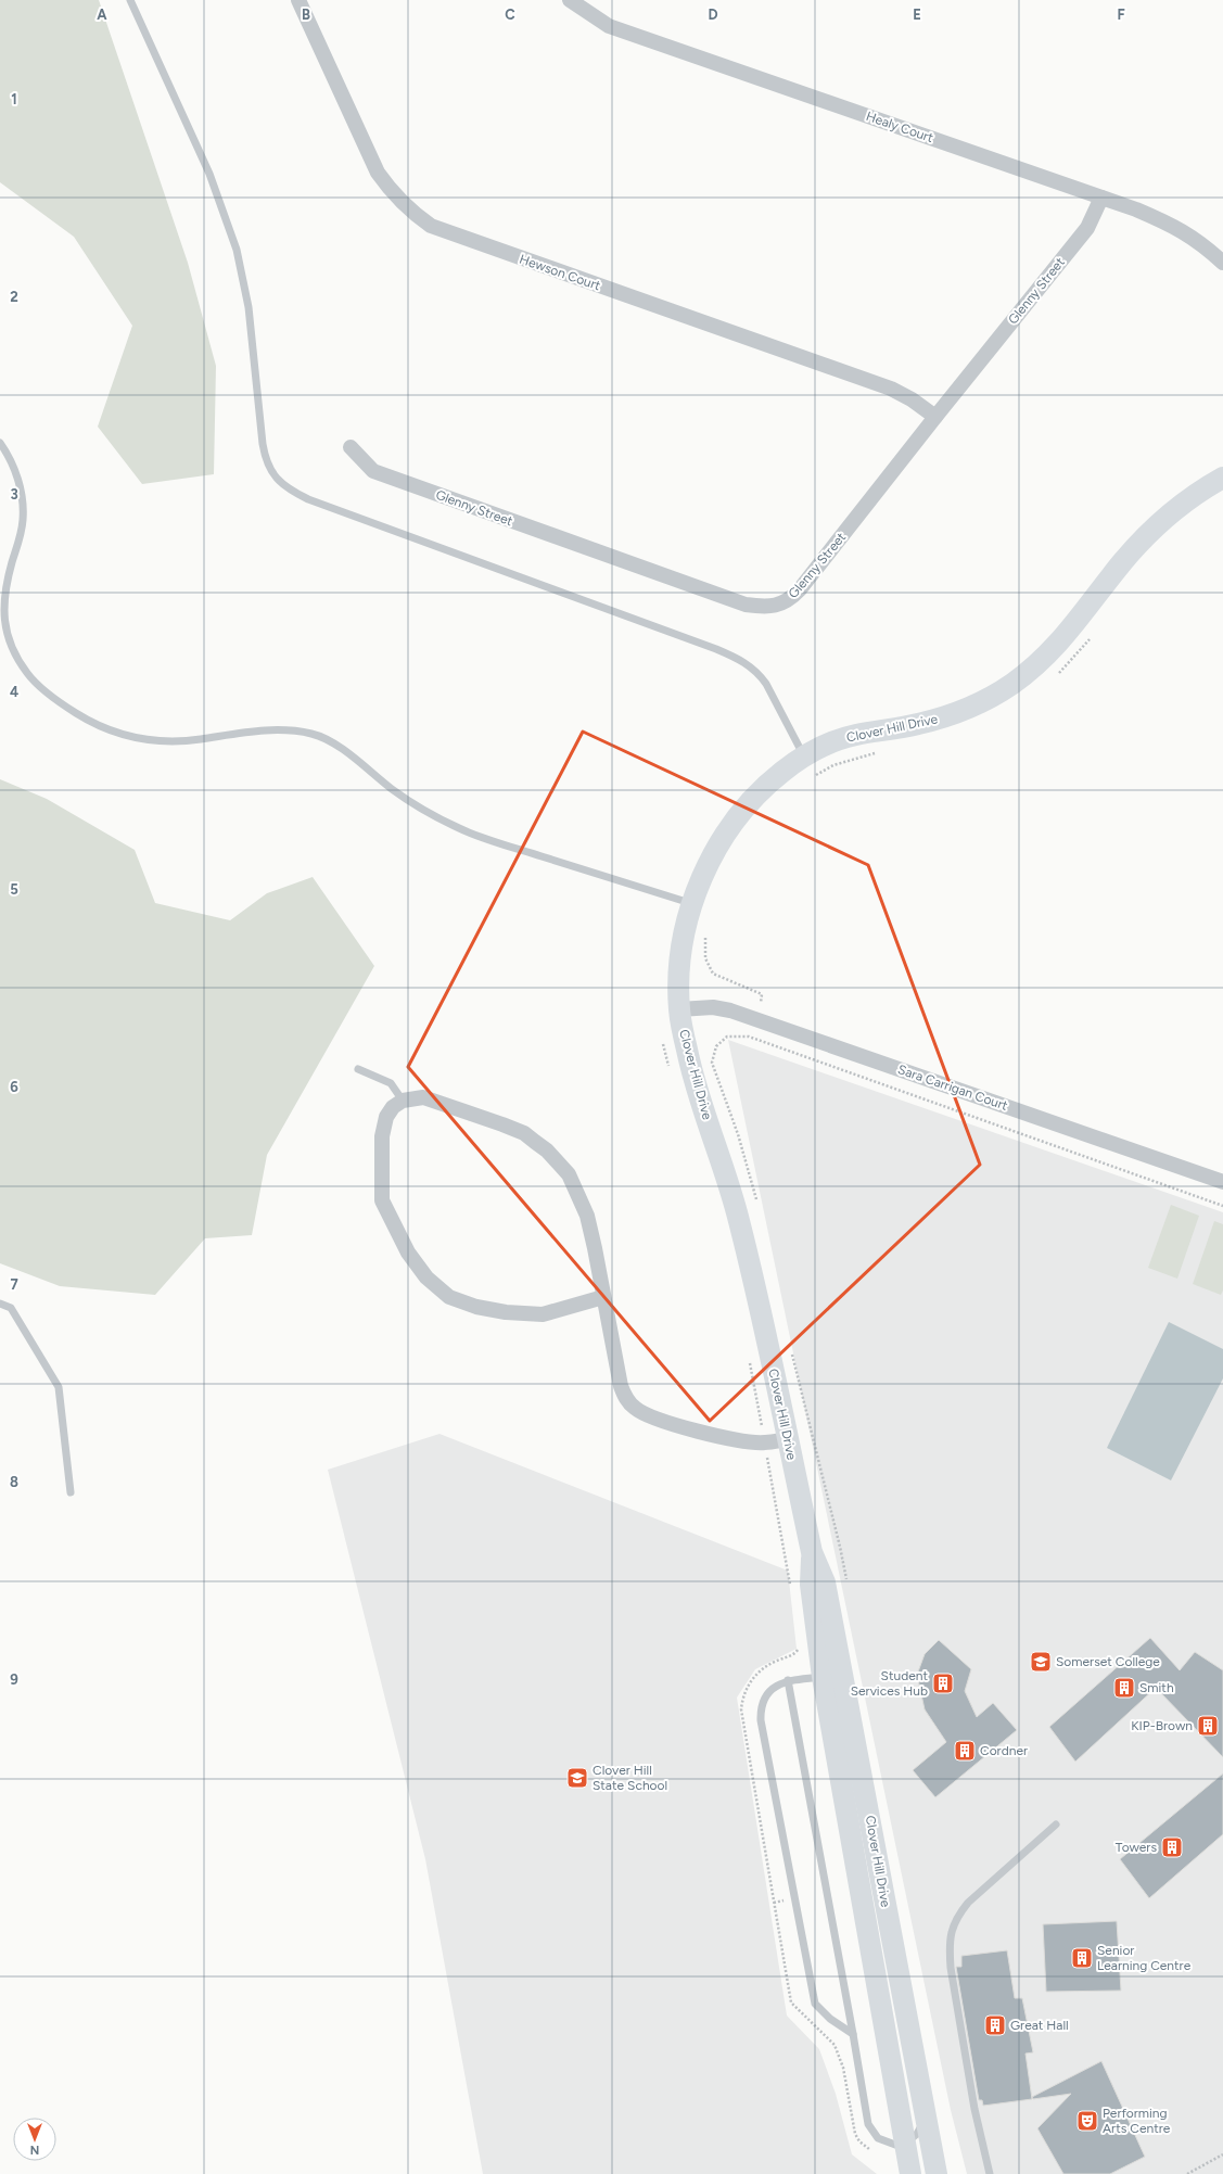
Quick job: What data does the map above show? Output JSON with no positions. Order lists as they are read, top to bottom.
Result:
{
  "streets": {
    "street": [
      "Healy Court",
      "Hewson Court",
      "Glenny Street",
      "Clover Hill Drive",
      "Sara Carrigan Court"
    ]
  },
  "crossings": [
    ["Healy Court", "Glenny Street"],
    ["Hewson Court", "Glenny Street"],
    ["Clover Hill Drive", "Sara Carrigan Court"]
  ],
  "places": {
    "school or university": ["Somerset College", "Clover Hill State School"],
    "building": [
      "Student Services Hub",
      "Smith",
      "KIP-Brown",
      "Cordner",
      "Towers",
      "Senior Learning Centre",
      "Great Hall"
    ],
    "theatre": ["Performing Arts Centre"]
  },
  "north": "bottom",
  "grid": {
    "columns": [
      "A",
      "B",
      "C",
      "D",
      "E",
      "F"
    ],
    "rows": [
      "1",
      "2",
      "3",
      "4",
      "5",
      "6",
      "7",
      "8",
      "9"
    ]
  }
}
